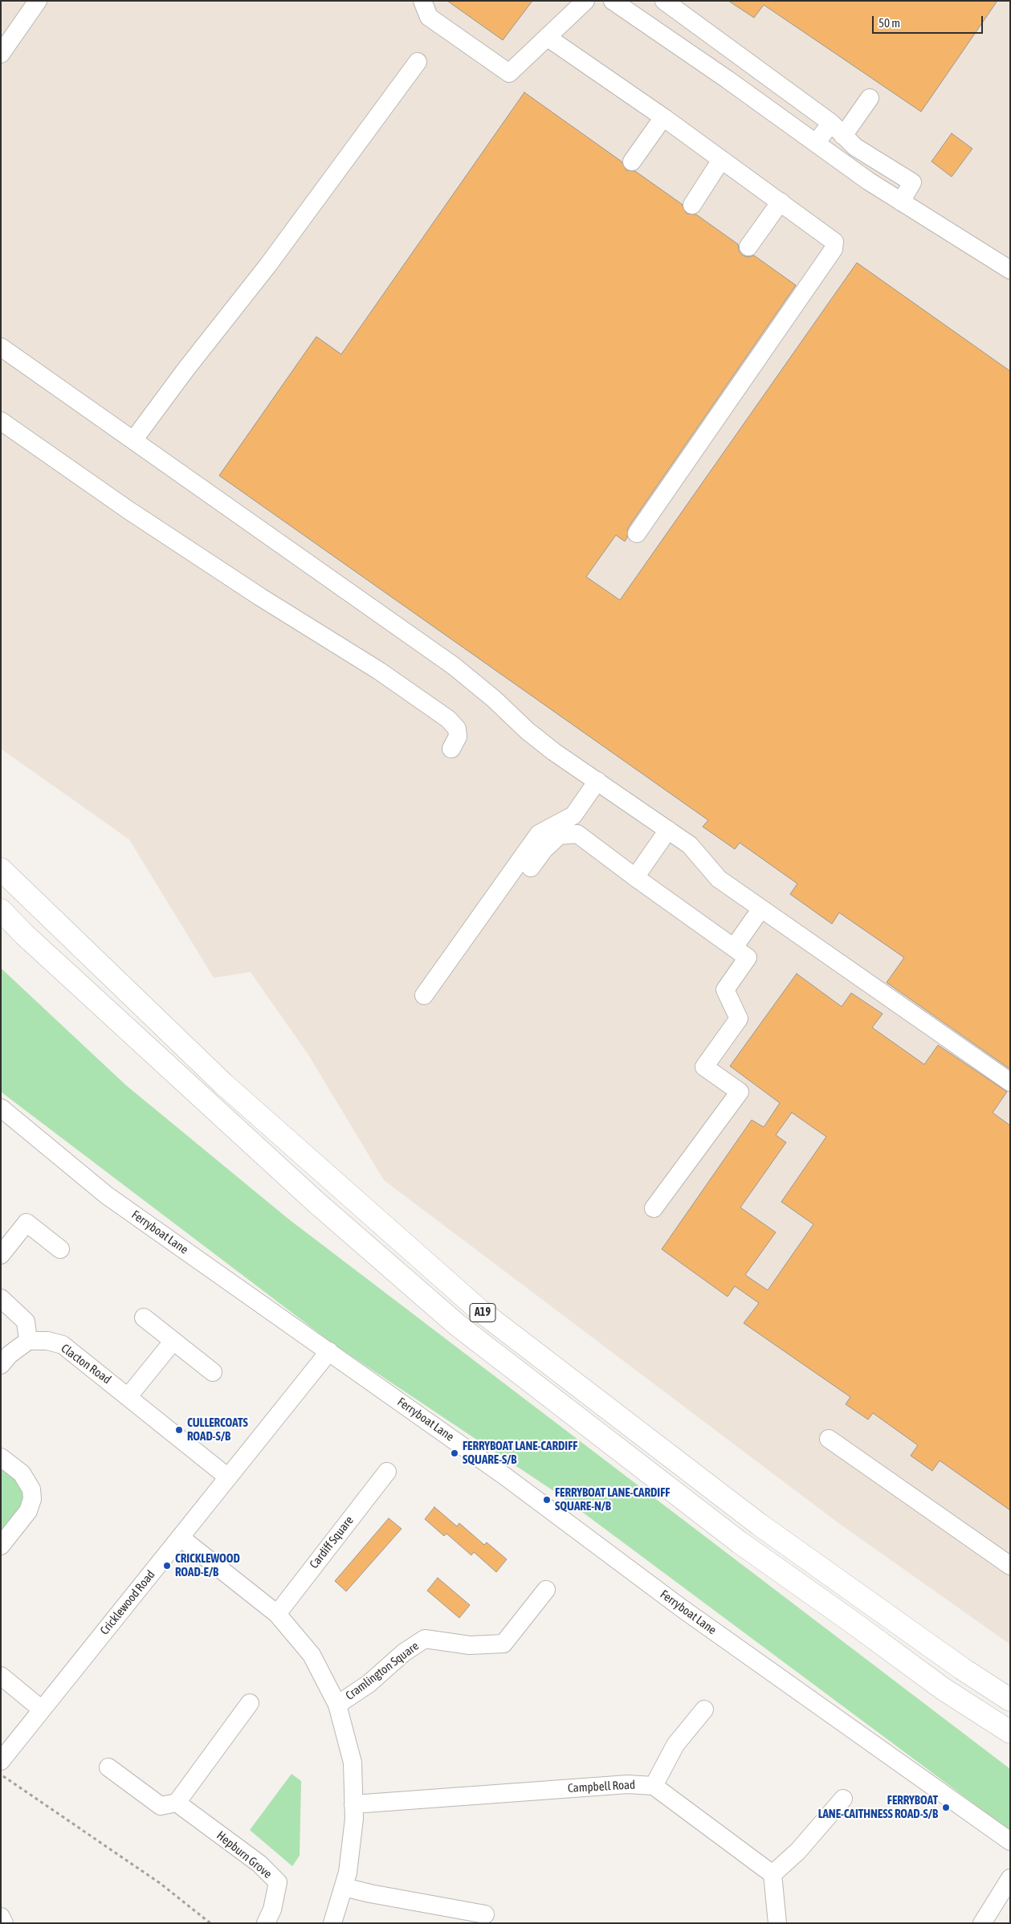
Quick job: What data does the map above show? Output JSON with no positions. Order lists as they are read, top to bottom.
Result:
{
  "streets": {
    "highway": ["A19"],
    "street": [
      "Ferryboat Lane",
      "Clacton Road",
      "Cardiff Square",
      "Cricklewood Road",
      "Cramlington Square",
      "Campbell Road",
      "Hepburn Grove"
    ]
  },
  "crossings": [
    ["Ferryboat Lane", "Cricklewood Road"],
    ["Clacton Road", "Cricklewood Road"]
  ],
  "places": [
    "CULLERCOATS ROAD-S/B",
    "FERRYBOAT LANE-CARDIFF SQUARE-S/B",
    "FERRYBOAT LANE-CARDIFF SQUARE-N/B",
    "CRICKLEWOOD ROAD-E/B",
    "FERRYBOAT LANE-CAITHNESS ROAD-S/B"
  ],
  "scale_bar": "50 m"
}
